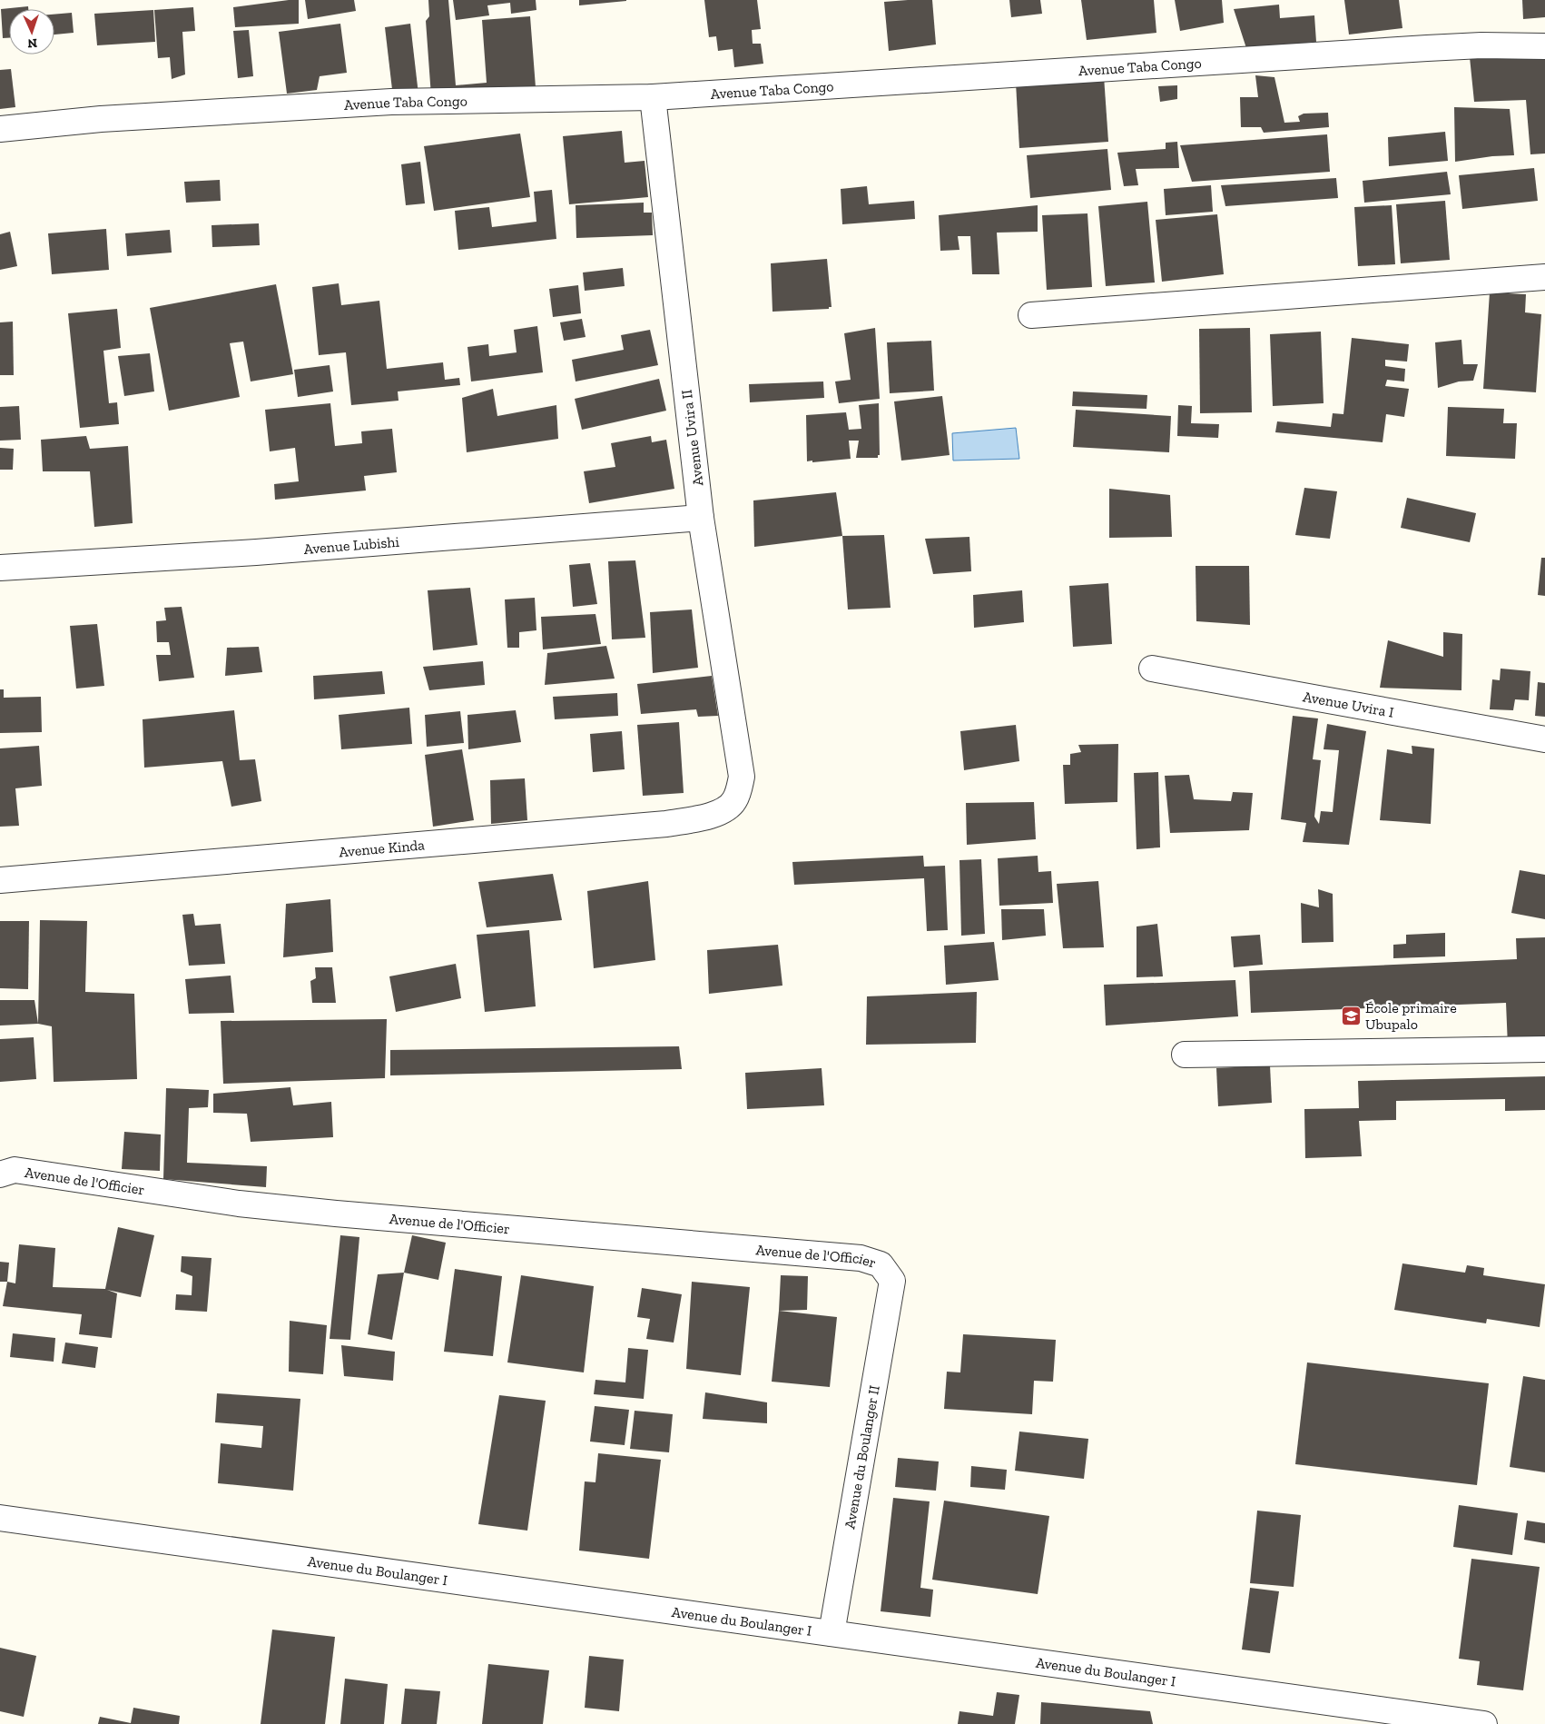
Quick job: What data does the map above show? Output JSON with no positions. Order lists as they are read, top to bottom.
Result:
{
  "streets": {
    "street": [
      "Avenue Taba Congo",
      "Avenue Uvira II",
      "Avenue Lubishi",
      "Avenue Uvira I",
      "Avenue Kinda",
      "Avenue de l'Officier",
      "Avenue du Boulanger II",
      "Avenue du Boulanger I"
    ]
  },
  "crossings": [
    ["Avenue Taba Congo", "Avenue Uvira II"],
    ["Avenue Uvira II", "Avenue Lubishi"],
    ["Avenue Uvira II", "Avenue Kinda"],
    ["Avenue de l'Officier", "Avenue du Boulanger II"],
    ["Avenue du Boulanger II", "Avenue du Boulanger I"]
  ],
  "places": {
    "school or university": ["École primaire Ubupalo"]
  },
  "north": "bottom"
}
